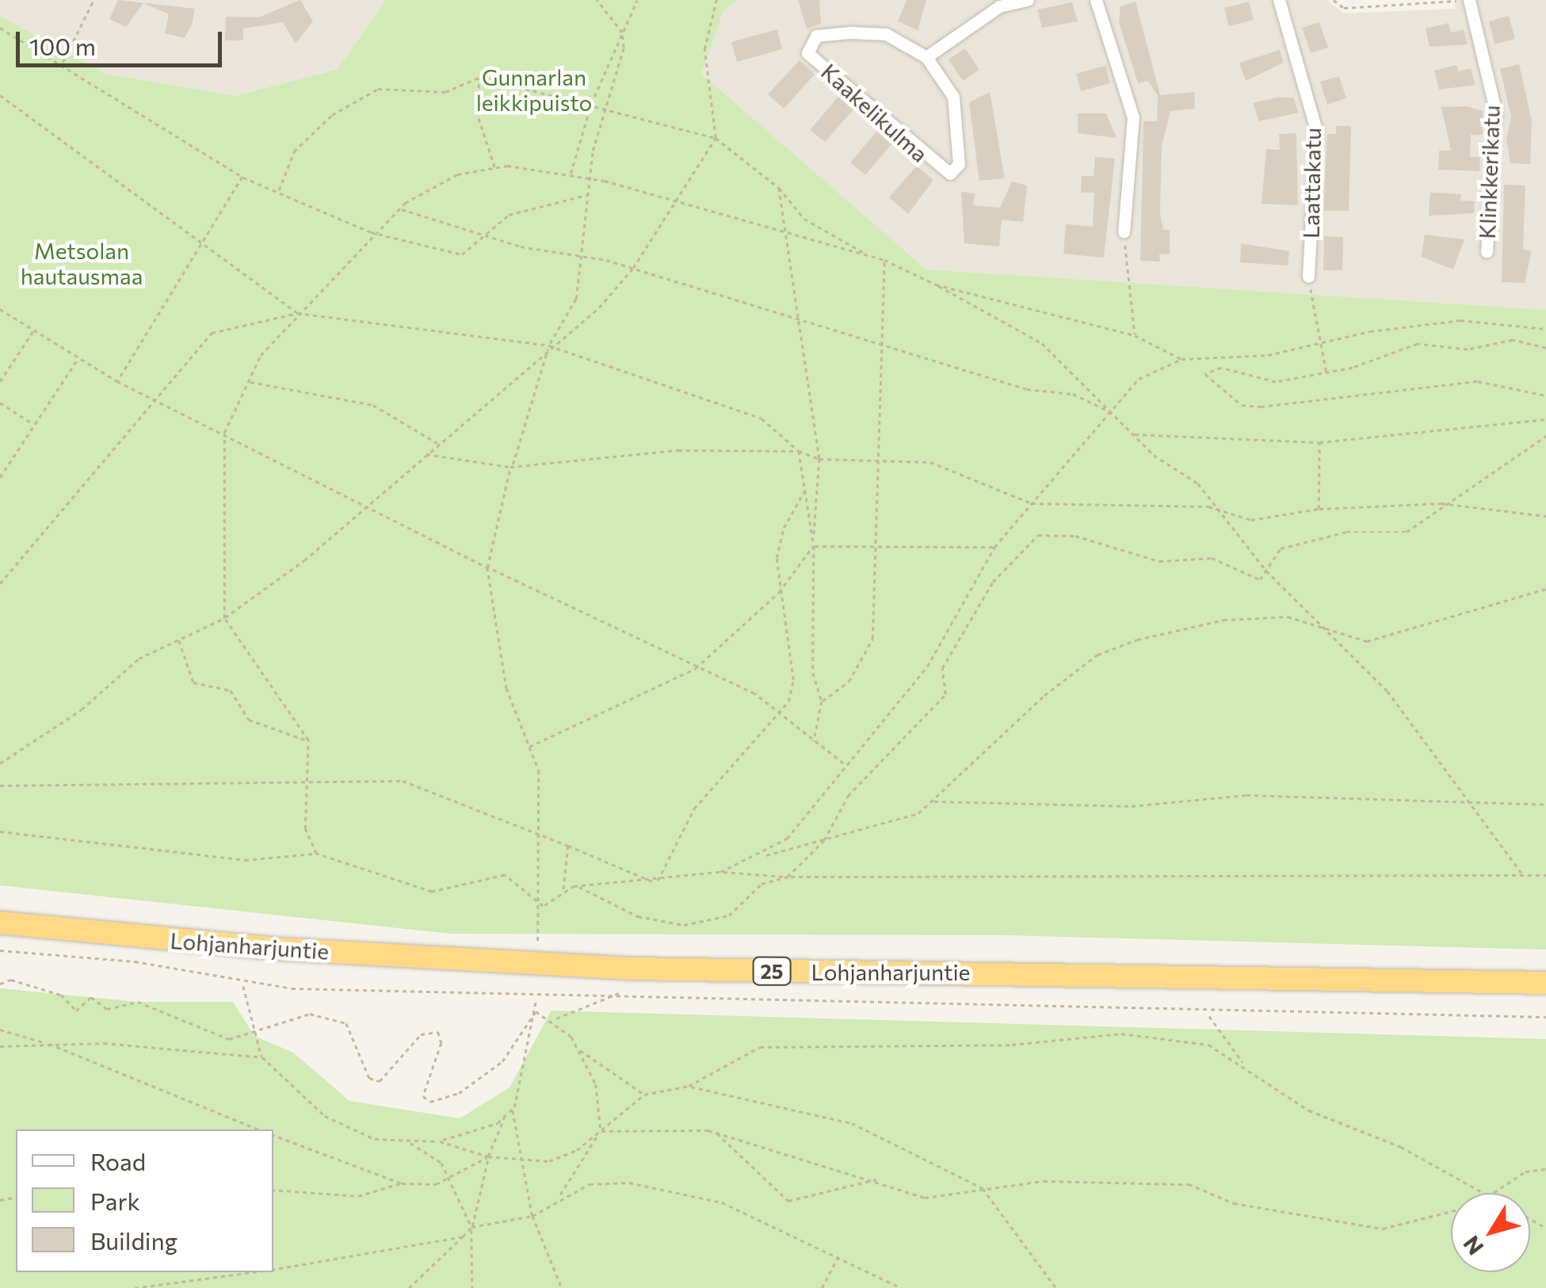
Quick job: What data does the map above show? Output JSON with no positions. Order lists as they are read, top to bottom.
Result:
{
  "streets": {
    "highway": ["Lohjanharjuntie", "25"],
    "street": ["Kaakelikulma", "Klinkkerikatu", "Laattakatu"]
  },
  "parks": ["Gunnarlan leikkipuisto", "Metsolan hautausmaa"],
  "legend": ["Road", "Park", "Building"],
  "scale_bar": "100 m",
  "north": "bottom left"
}
